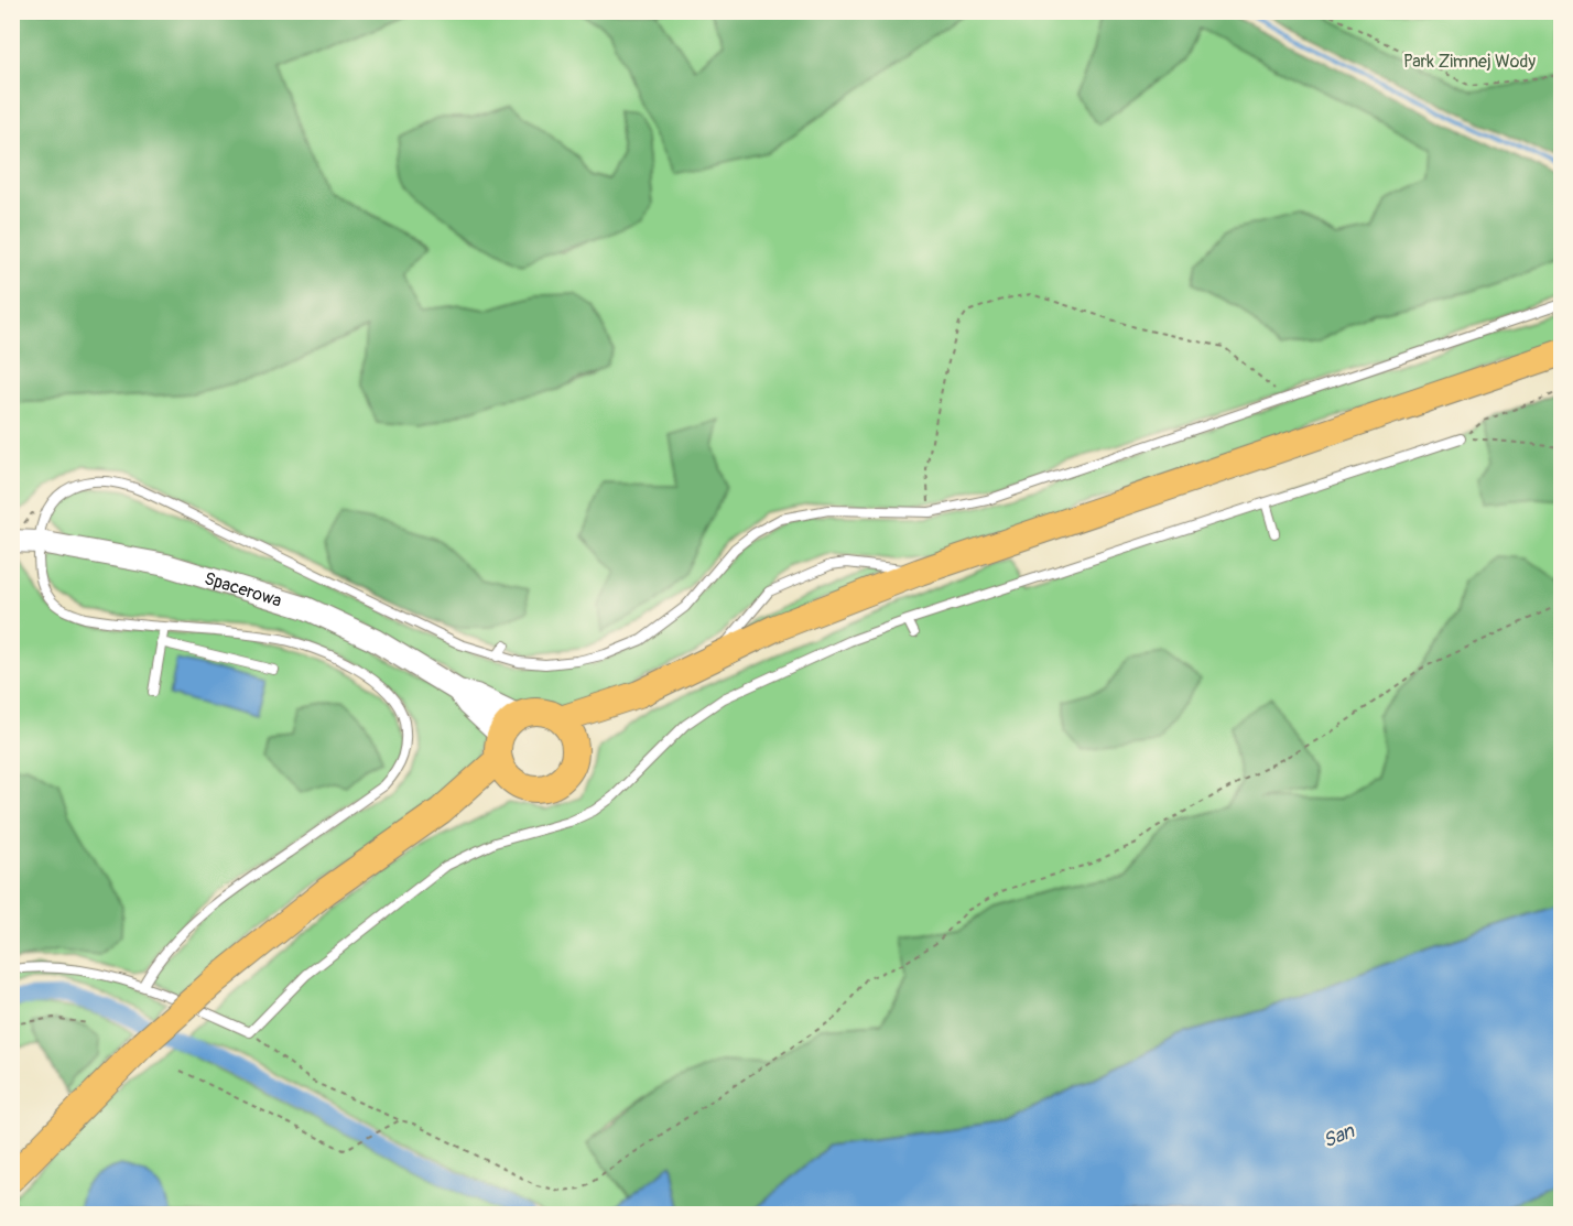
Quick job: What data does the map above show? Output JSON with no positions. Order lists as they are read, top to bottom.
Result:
{
  "streets": {
    "street": ["Spacerowa"]
  },
  "water": ["San"],
  "parks": ["Park Zimnej Wody"]
}
